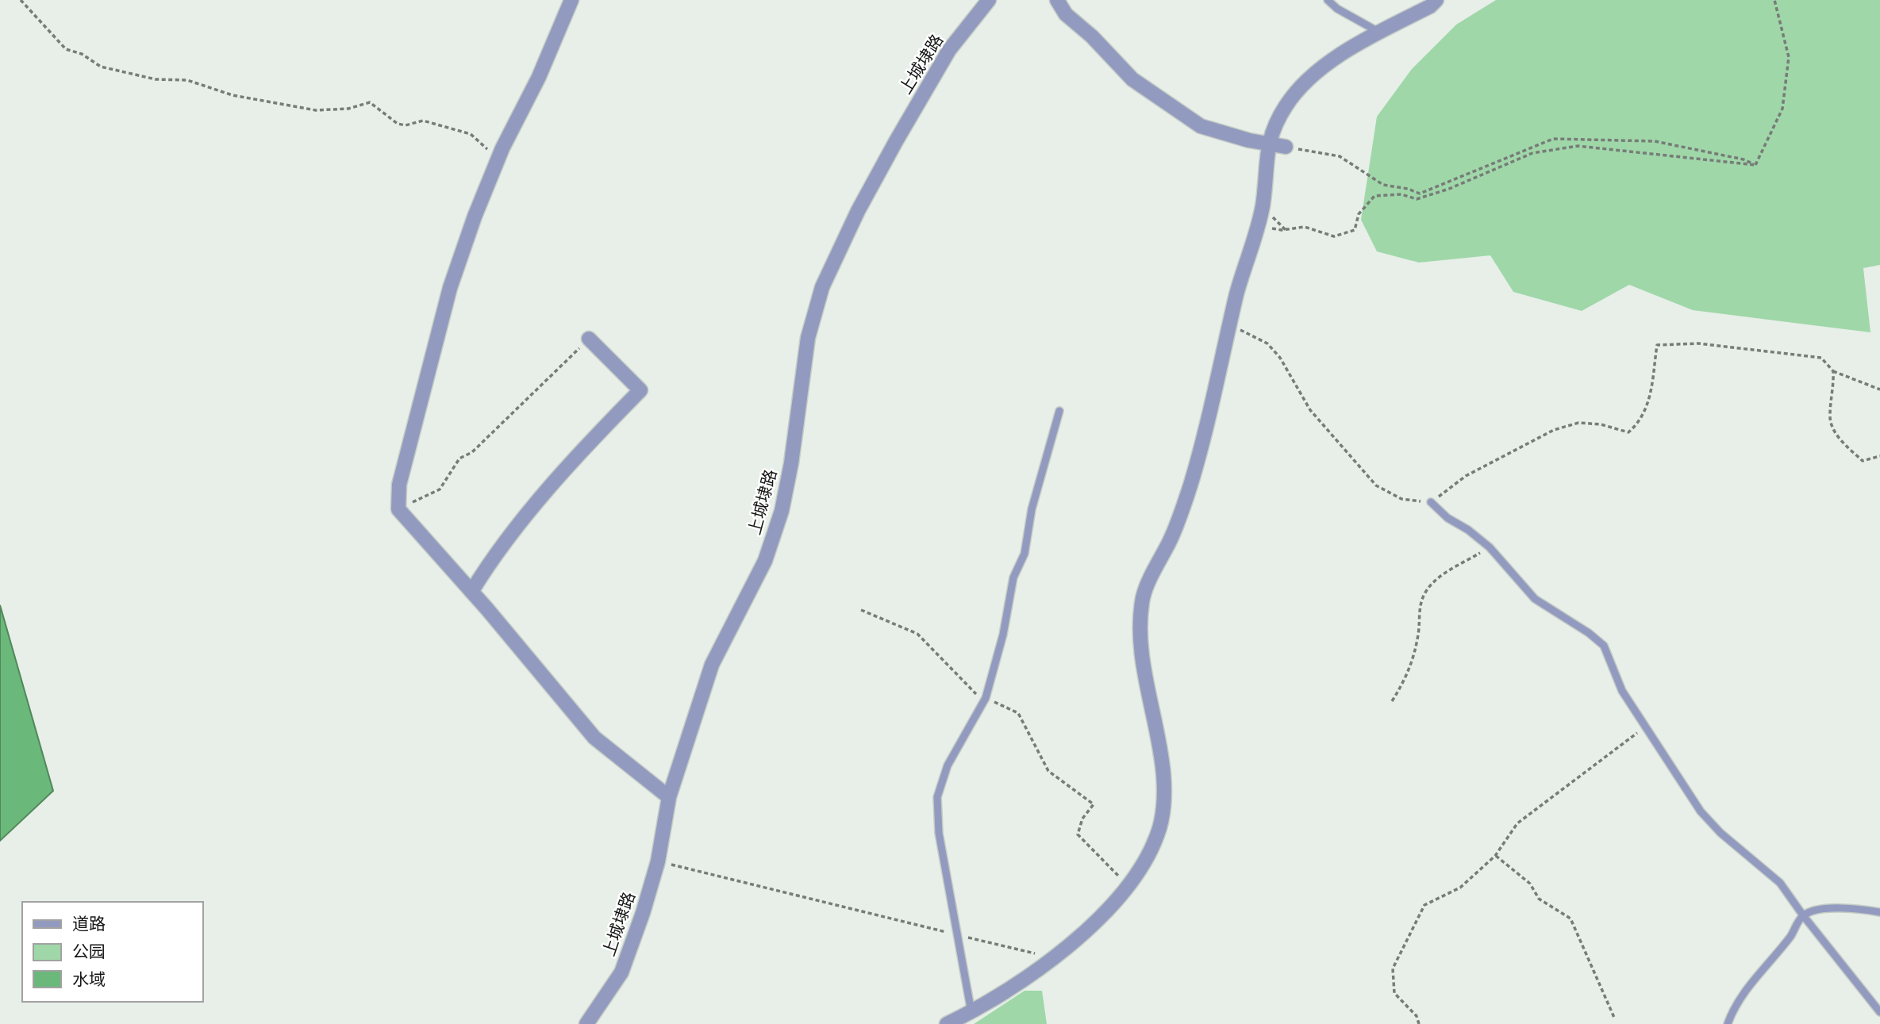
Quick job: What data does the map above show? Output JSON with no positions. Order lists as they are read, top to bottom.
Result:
{
  "streets": {
    "street": ["上城埭路"]
  },
  "legend": ["道路", "公园", "水域"]
}
